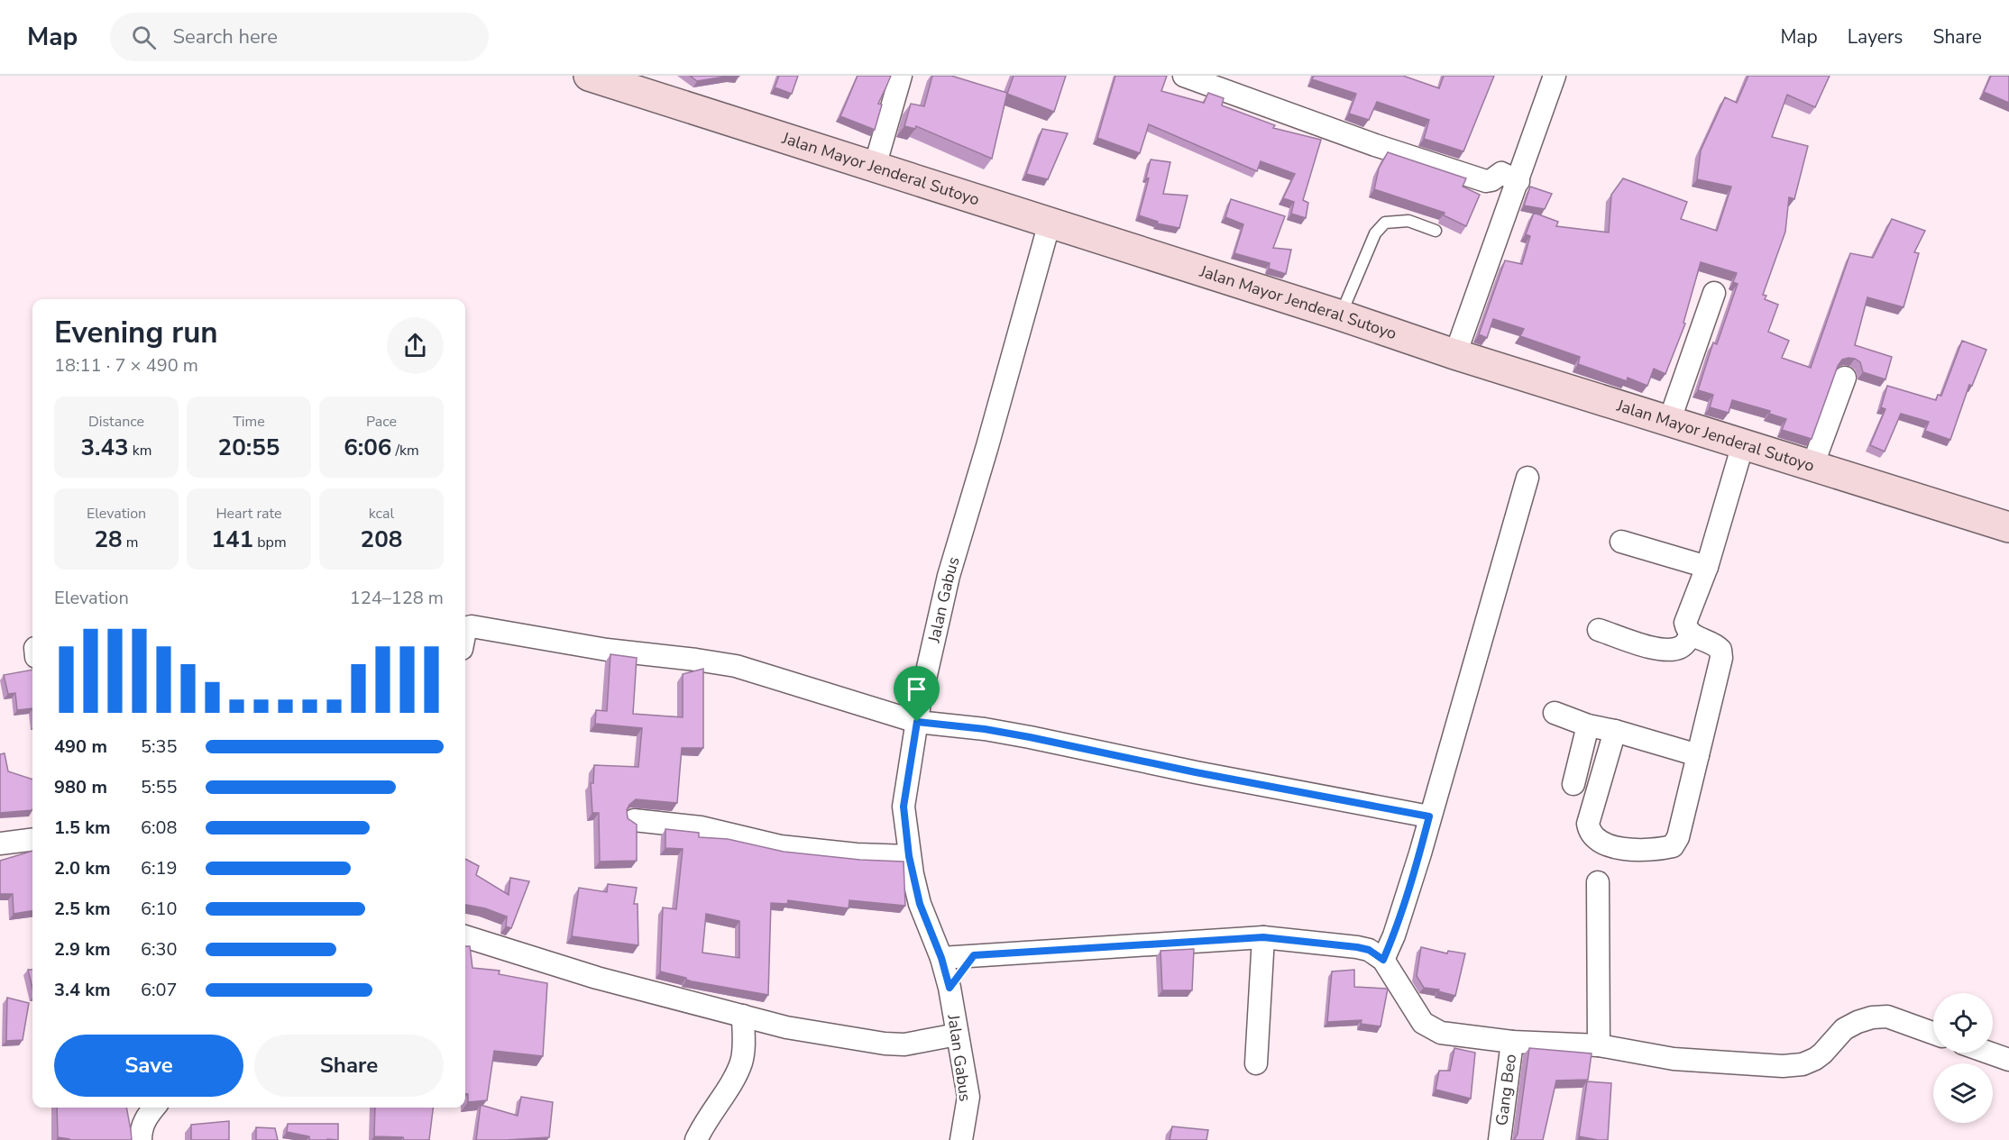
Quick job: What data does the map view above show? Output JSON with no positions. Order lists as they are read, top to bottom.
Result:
{
  "streets": {
    "main road": ["Jalan Mayor Jenderal Sutoyo"],
    "street": ["Jalan Gabus", "Gang Beo"]
  },
  "crossings": [
    ["Jalan Mayor Jenderal Sutoyo", "Jalan Gabus"]
  ],
  "page": {
    "header": "Map",
    "search": "Search here",
    "nav": ["Map", "Layers", "Share"],
    "heading": ["Evening run", "18:11 · 7 × 490 m"],
    "stats": [
      ["Distance", "3.43 km"],
      ["Time", "20:55"],
      ["Pace", "6:06 /km"],
      ["Elevation", "28 m"],
      ["Heart rate", "141 bpm"],
      ["kcal", "208"]
    ],
    "chart": ["Elevation", "124–128 m"],
    "list": [
      {
        "name": "490 m",
        "note": "5:35"
      },
      {
        "name": "980 m",
        "note": "5:55"
      },
      {
        "name": "1.5 km",
        "note": "6:08"
      },
      {
        "name": "2.0 km",
        "note": "6:19"
      },
      {
        "name": "2.5 km",
        "note": "6:10"
      },
      {
        "name": "2.9 km",
        "note": "6:30"
      },
      {
        "name": "3.4 km",
        "note": "6:07"
      }
    ],
    "buttons": ["Save", "Share"]
  }
}
